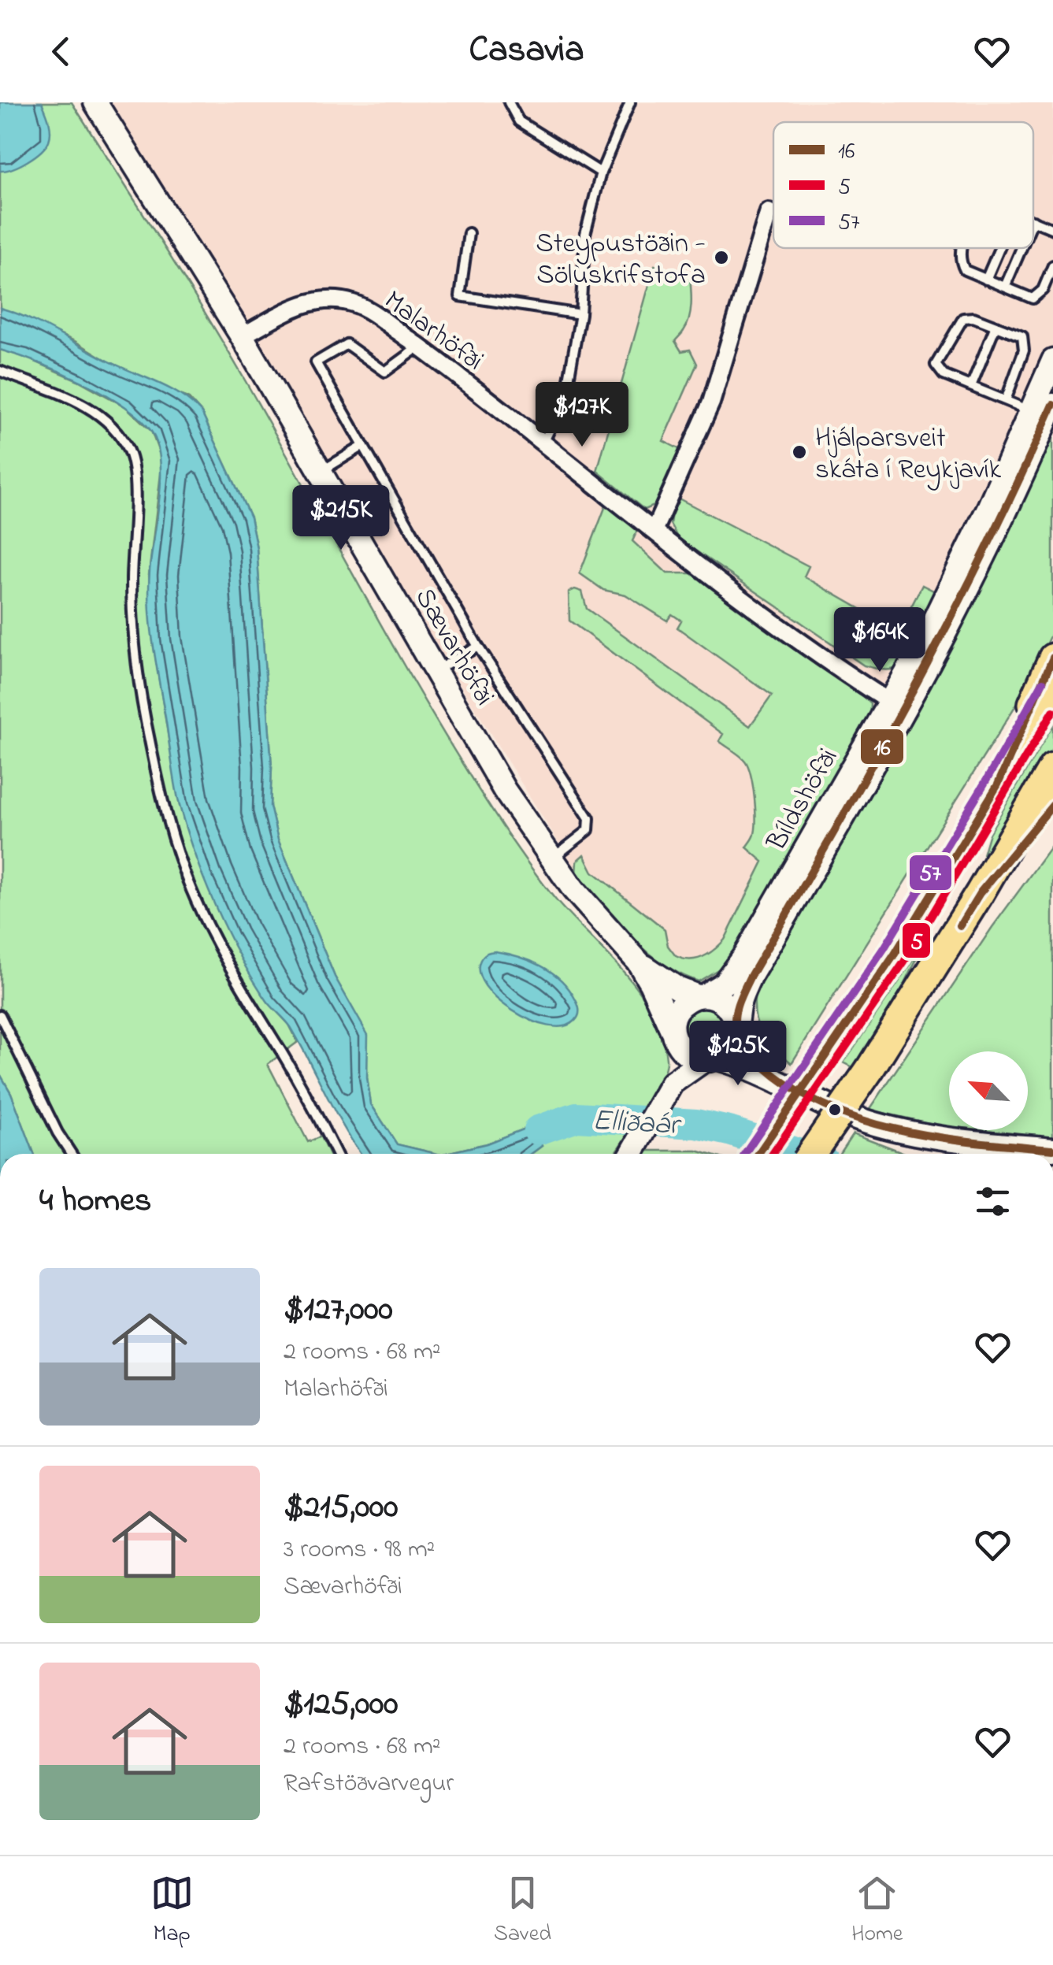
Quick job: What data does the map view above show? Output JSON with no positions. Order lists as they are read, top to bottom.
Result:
{
  "streets": {
    "street": ["Malarhöfði", "Sævarhöfði", "Bíldshöfði"]
  },
  "crossings": [
    ["Malarhöfði", "Sævarhöfði"],
    ["Malarhöfði", "Bíldshöfði"],
    ["Sævarhöfði", "Bíldshöfði"]
  ],
  "water": ["Elliðaár"],
  "places": ["Steypustöðin - Söluskrifstofa", "Hjálparsveit skáta í Reykjavík"],
  "lines": ["transit line 16", "transit line 57", "transit line 5"],
  "legend": ["16", "5", "57"],
  "north": "top left",
  "page": {
    "header": "Casavia",
    "price": [
      "$127K",
      "$215K",
      "$164K",
      "$125K"
    ],
    "heading": "4 homes",
    "list": [
      {
        "name": "$127,000",
        "note": "2 rooms · 68 m² · Malarhöfði"
      },
      {
        "name": "$215,000",
        "note": "3 rooms · 98 m² · Sævarhöfði"
      },
      {
        "name": "$125,000",
        "note": "2 rooms · 68 m² · Rafstöðvarvegur"
      }
    ],
    "tabs": ["Map", "Saved", "Home"]
  }
}
